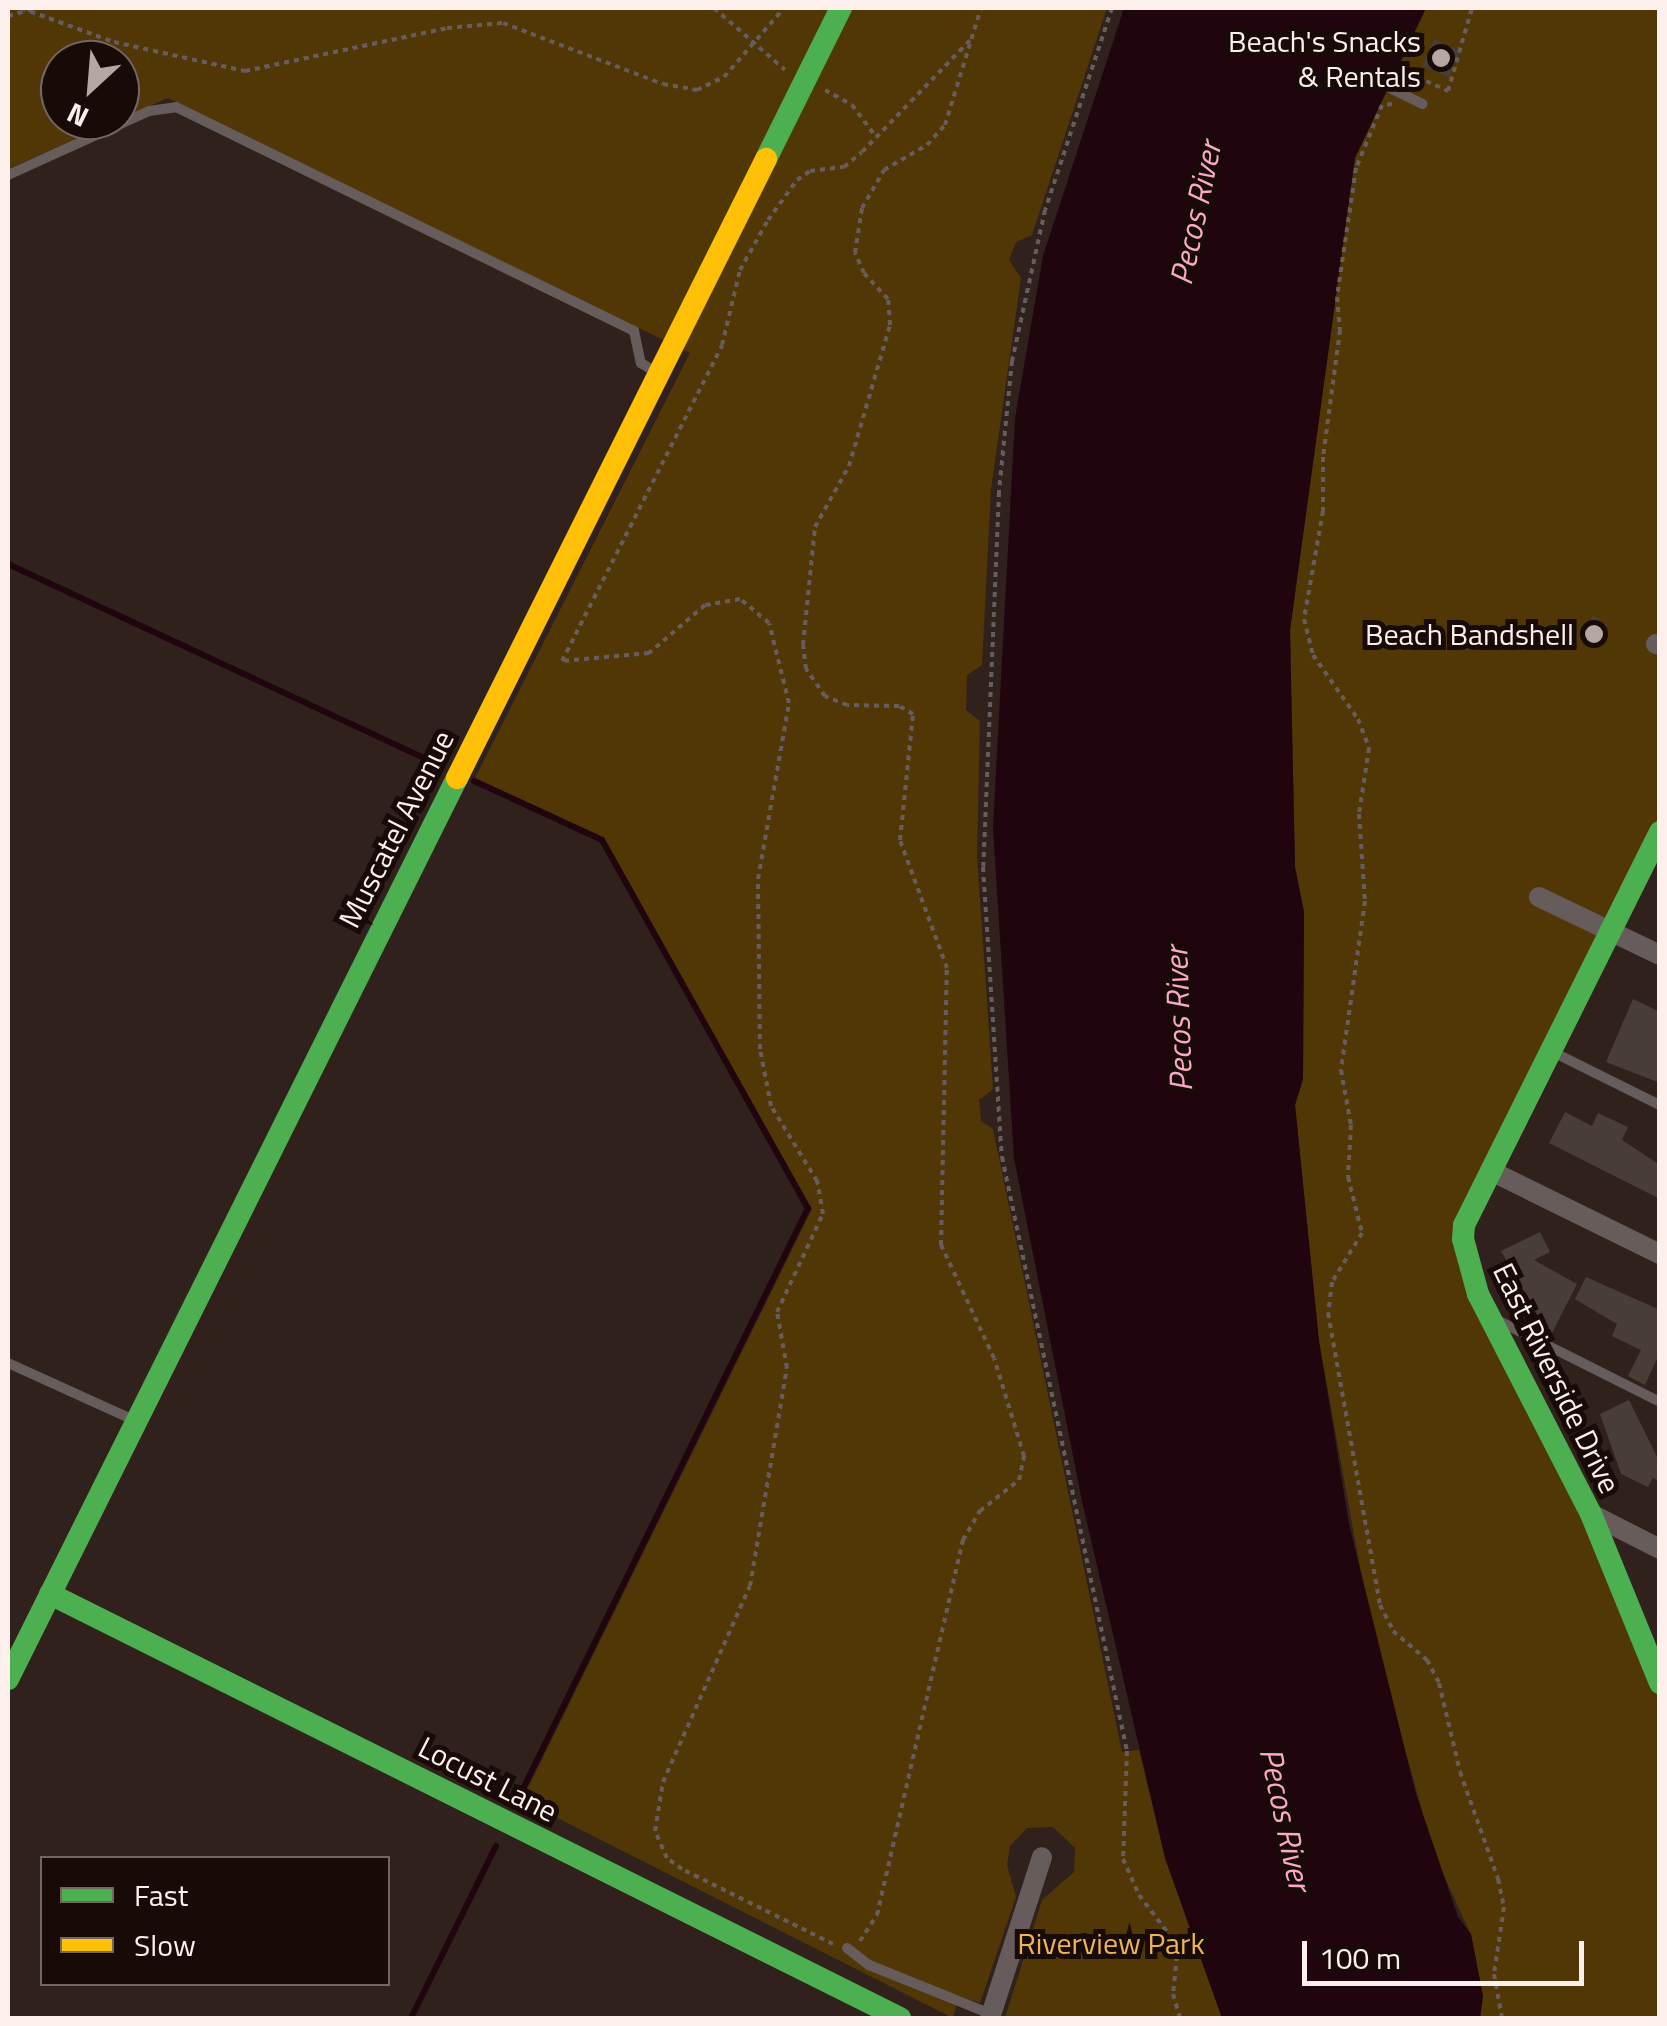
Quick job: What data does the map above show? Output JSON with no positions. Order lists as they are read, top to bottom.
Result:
{
  "streets": {
    "street": ["Muscatel Avenue", "East Riverside Drive", "Locust Lane"]
  },
  "crossings": [
    ["Muscatel Avenue", "Locust Lane"]
  ],
  "water": ["Pecos River"],
  "parks": ["Riverview Park"],
  "places": ["Beach's Snacks & Rentals", "Beach Bandshell"],
  "legend": ["Fast", "Slow"],
  "scale_bar": "100 m",
  "north": "bottom left"
}
